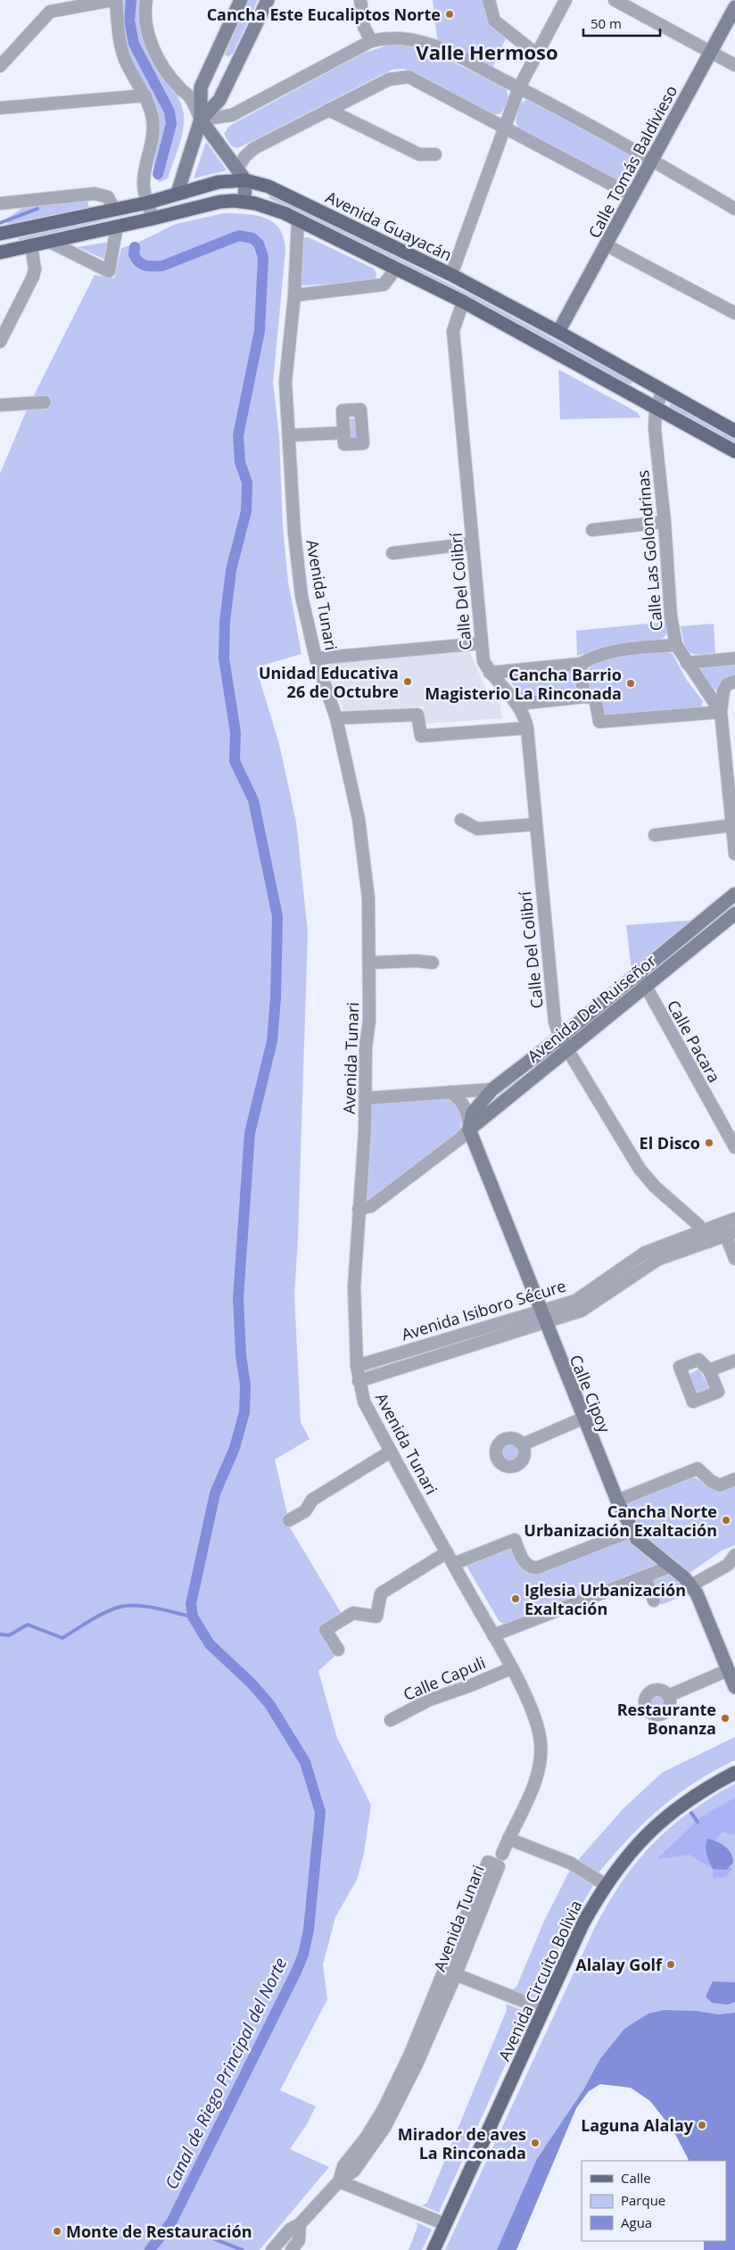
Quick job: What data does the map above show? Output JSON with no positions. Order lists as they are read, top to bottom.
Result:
{
  "streets": {
    "main road": [
      "Calle Tomás Baldivieso",
      "Avenida Guayacán",
      "Avenida Del Ruiseñor",
      "Calle Cipoy",
      "Avenida Circuito Bolivia"
    ],
    "street": [
      "Calle Las Golondrinas",
      "Calle Del Colibrí",
      "Avenida Tunari",
      "Calle Pacara",
      "Avenida Isiboro Sécure",
      "Calle Capuli"
    ]
  },
  "crossings": [
    ["Calle Tomás Baldivieso", "Avenida Guayacán"],
    ["Avenida Guayacán", "Calle Las Golondrinas"],
    ["Calle Del Colibrí", "Avenida Del Ruiseñor"],
    ["Calle Del Colibrí", "Avenida Isiboro Sécure"],
    ["Avenida Tunari", "Avenida Del Ruiseñor"],
    ["Avenida Tunari", "Avenida Isiboro Sécure"],
    ["Avenida Tunari", "Calle Capuli"],
    ["Avenida Del Ruiseñor", "Calle Pacara"],
    ["Avenida Del Ruiseñor", "Calle Cipoy"],
    ["Avenida Isiboro Sécure", "Calle Cipoy"]
  ],
  "districts": ["Valle Hermoso"],
  "water": ["Canal de Riego Principal del Norte"],
  "places": [
    "Cancha Este Eucaliptos Norte",
    "Unidad Educativa 26 de Octubre",
    "Cancha Barrio Magisterio La Rinconada",
    "El Disco",
    "Cancha Norte Urbanización Exaltación",
    "Iglesia Urbanización Exaltación",
    "Restaurante Bonanza",
    "Alalay Golf",
    "Laguna Alalay",
    "Mirador de aves La Rinconada",
    "Monte de Restauración"
  ],
  "legend": ["Calle", "Parque", "Agua"],
  "scale_bar": "50 m"
}
